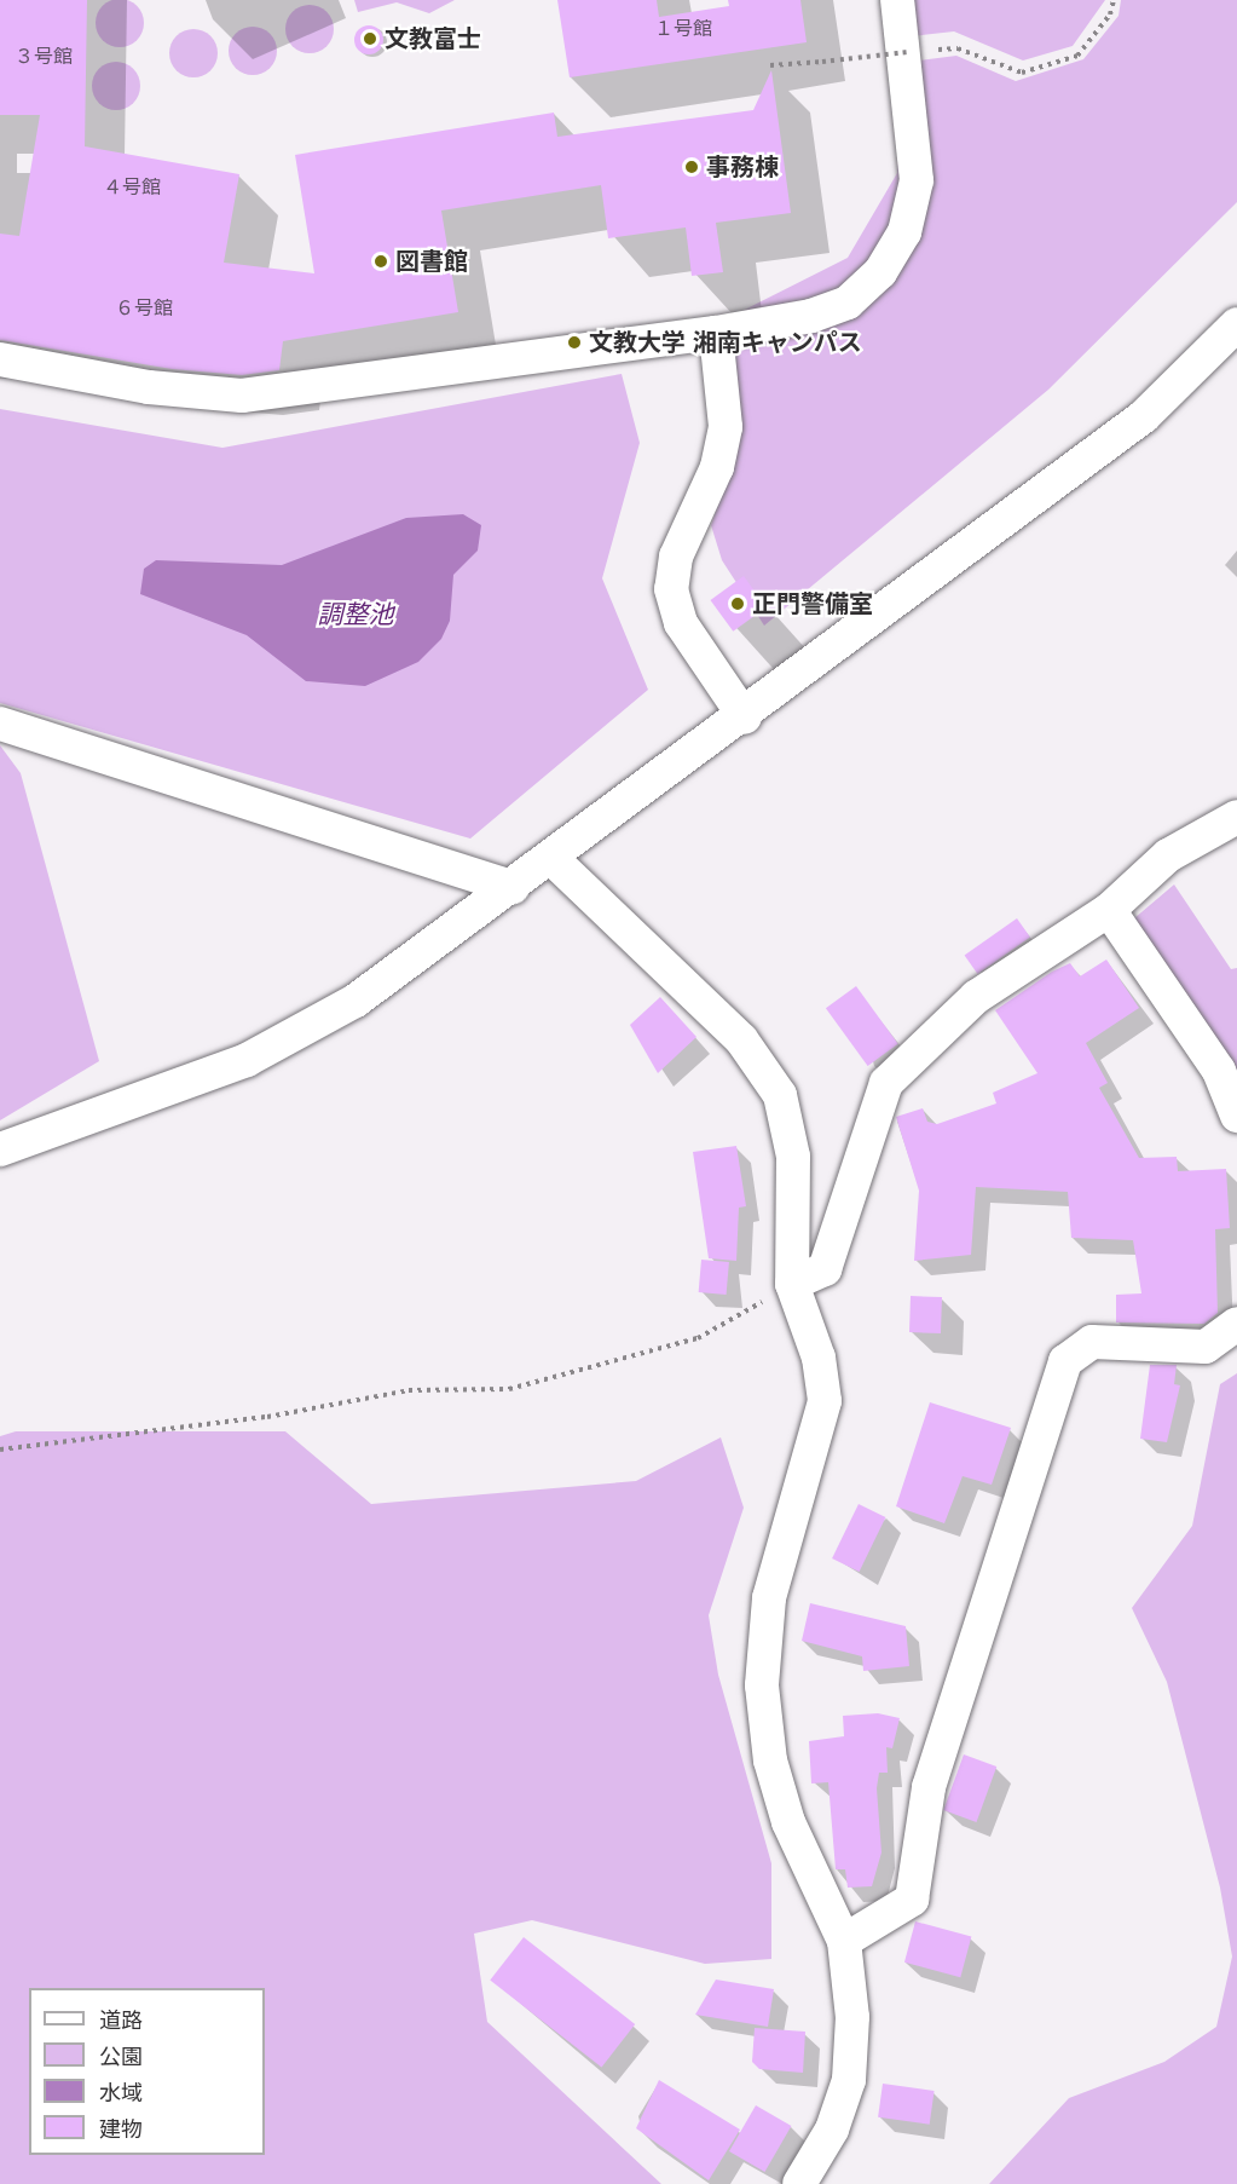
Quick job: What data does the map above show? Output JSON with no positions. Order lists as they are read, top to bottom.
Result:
{
  "water": ["調整池"],
  "places": [
    "文教富士",
    "事務棟",
    "図書館",
    "文教大学 湘南キャンパス",
    "正門警備室"
  ],
  "house_numbers": [
    "１号館",
    "３号館",
    "４号館",
    "６号館"
  ],
  "legend": [
    "道路",
    "公園",
    "水域",
    "建物"
  ]
}
